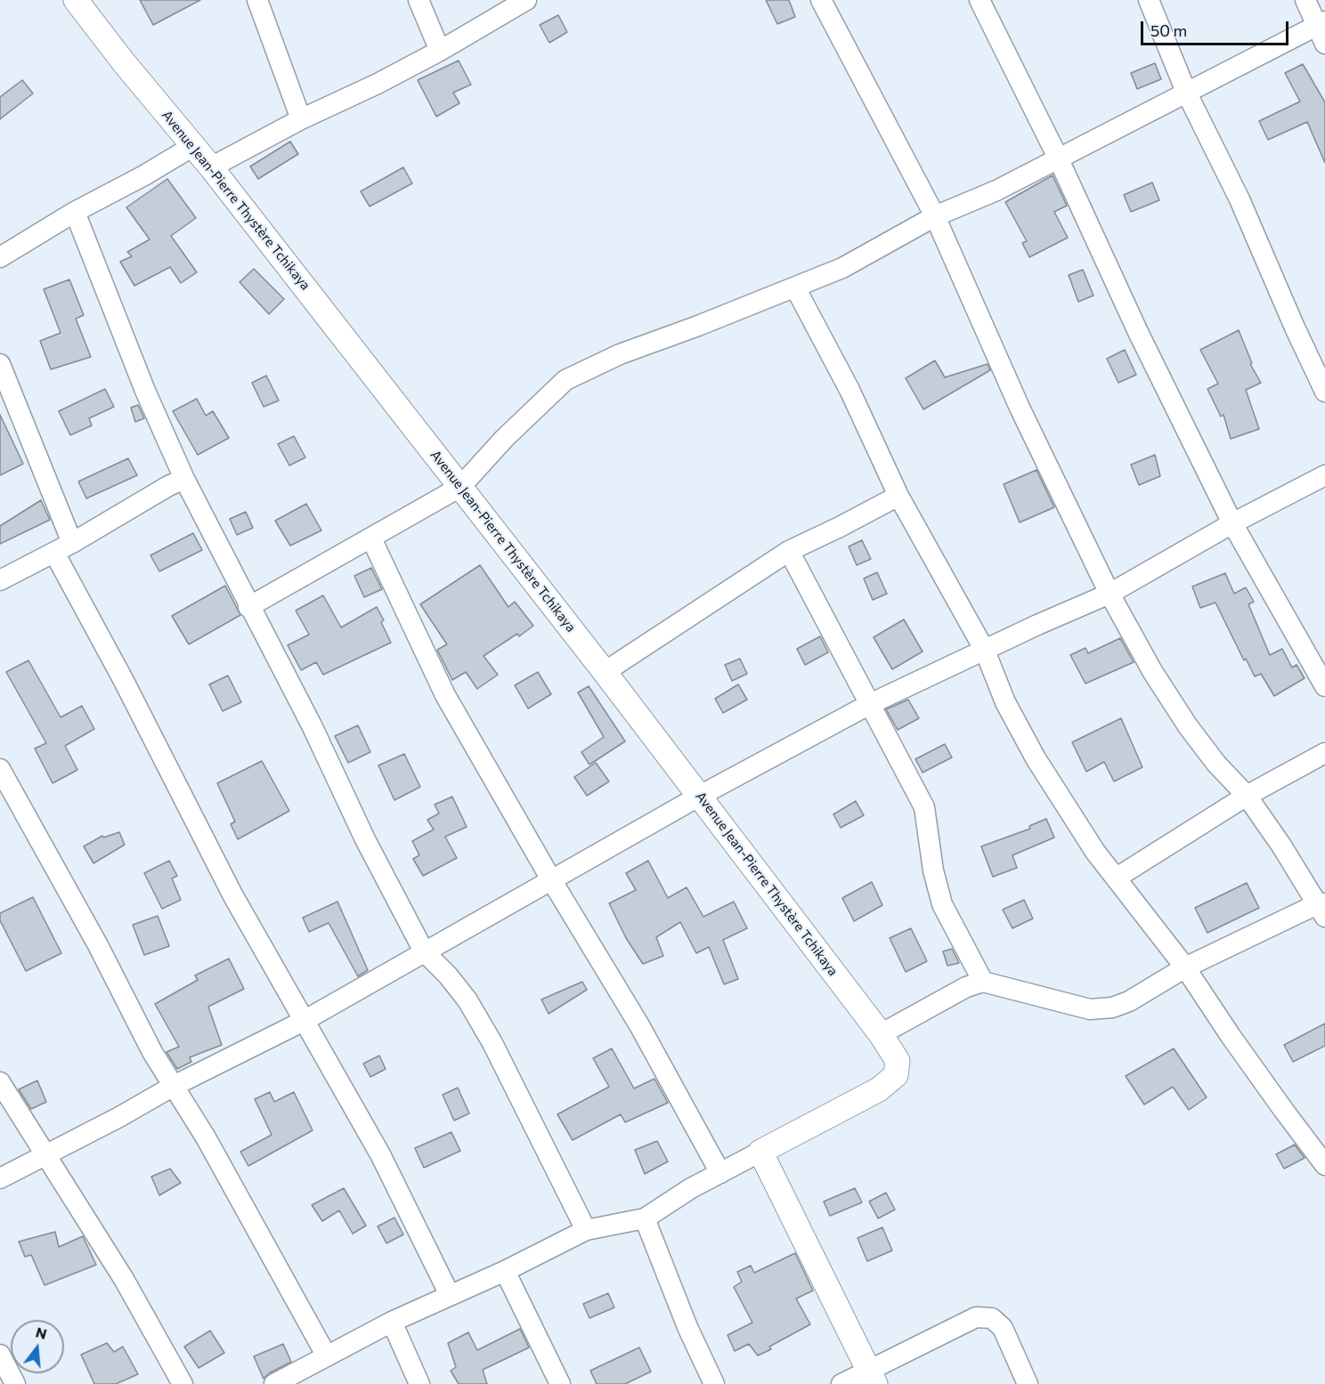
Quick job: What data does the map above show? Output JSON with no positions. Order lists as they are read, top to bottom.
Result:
{
  "streets": {
    "street": ["Avenue Jean-Pierre Thystère Tchikaya"]
  },
  "scale_bar": "50 m",
  "north": "top"
}
